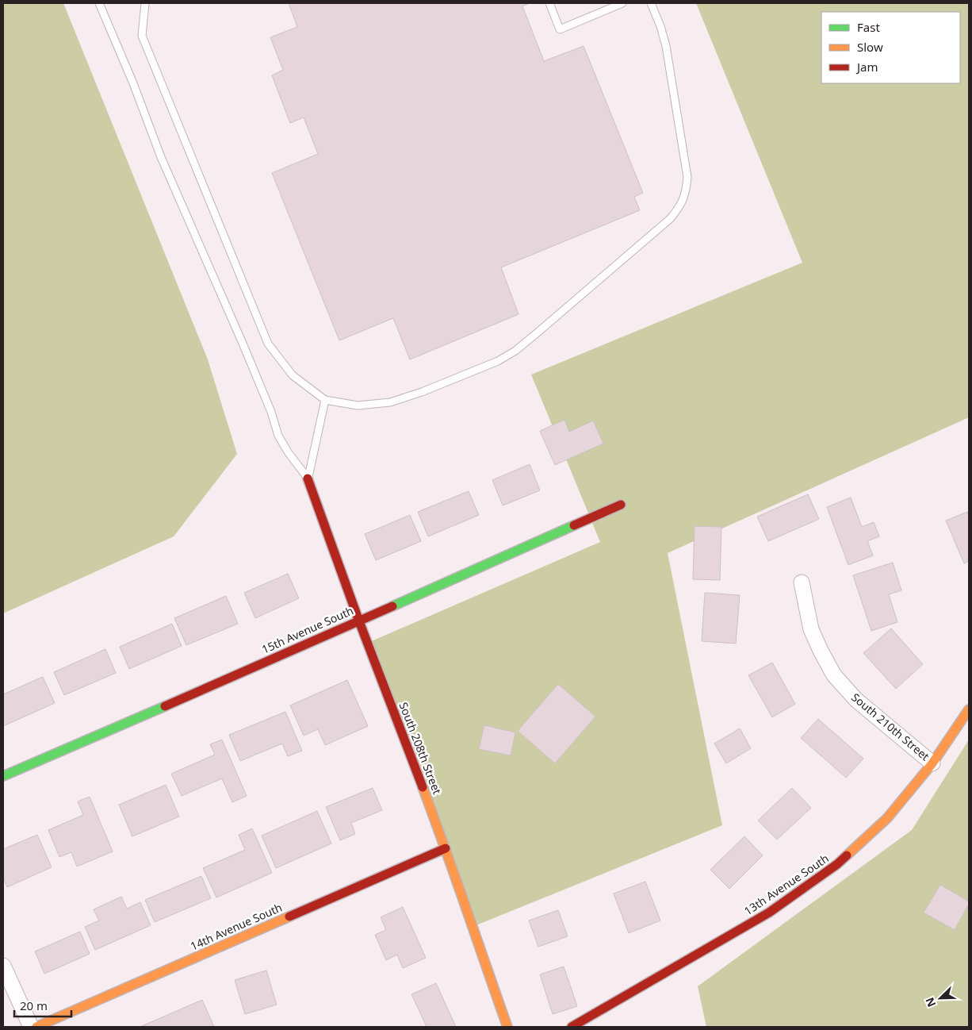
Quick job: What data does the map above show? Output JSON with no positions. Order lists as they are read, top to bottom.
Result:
{
  "streets": {
    "street": [
      "15th Avenue South",
      "South 210th Street",
      "South 208th Street",
      "13th Avenue South",
      "14th Avenue South"
    ]
  },
  "crossings": [
    ["15th Avenue South", "South 208th Street"],
    ["South 210th Street", "13th Avenue South"],
    ["South 208th Street", "14th Avenue South"]
  ],
  "legend": ["Fast", "Slow", "Jam"],
  "scale_bar": "20 m",
  "north": "bottom left"
}
